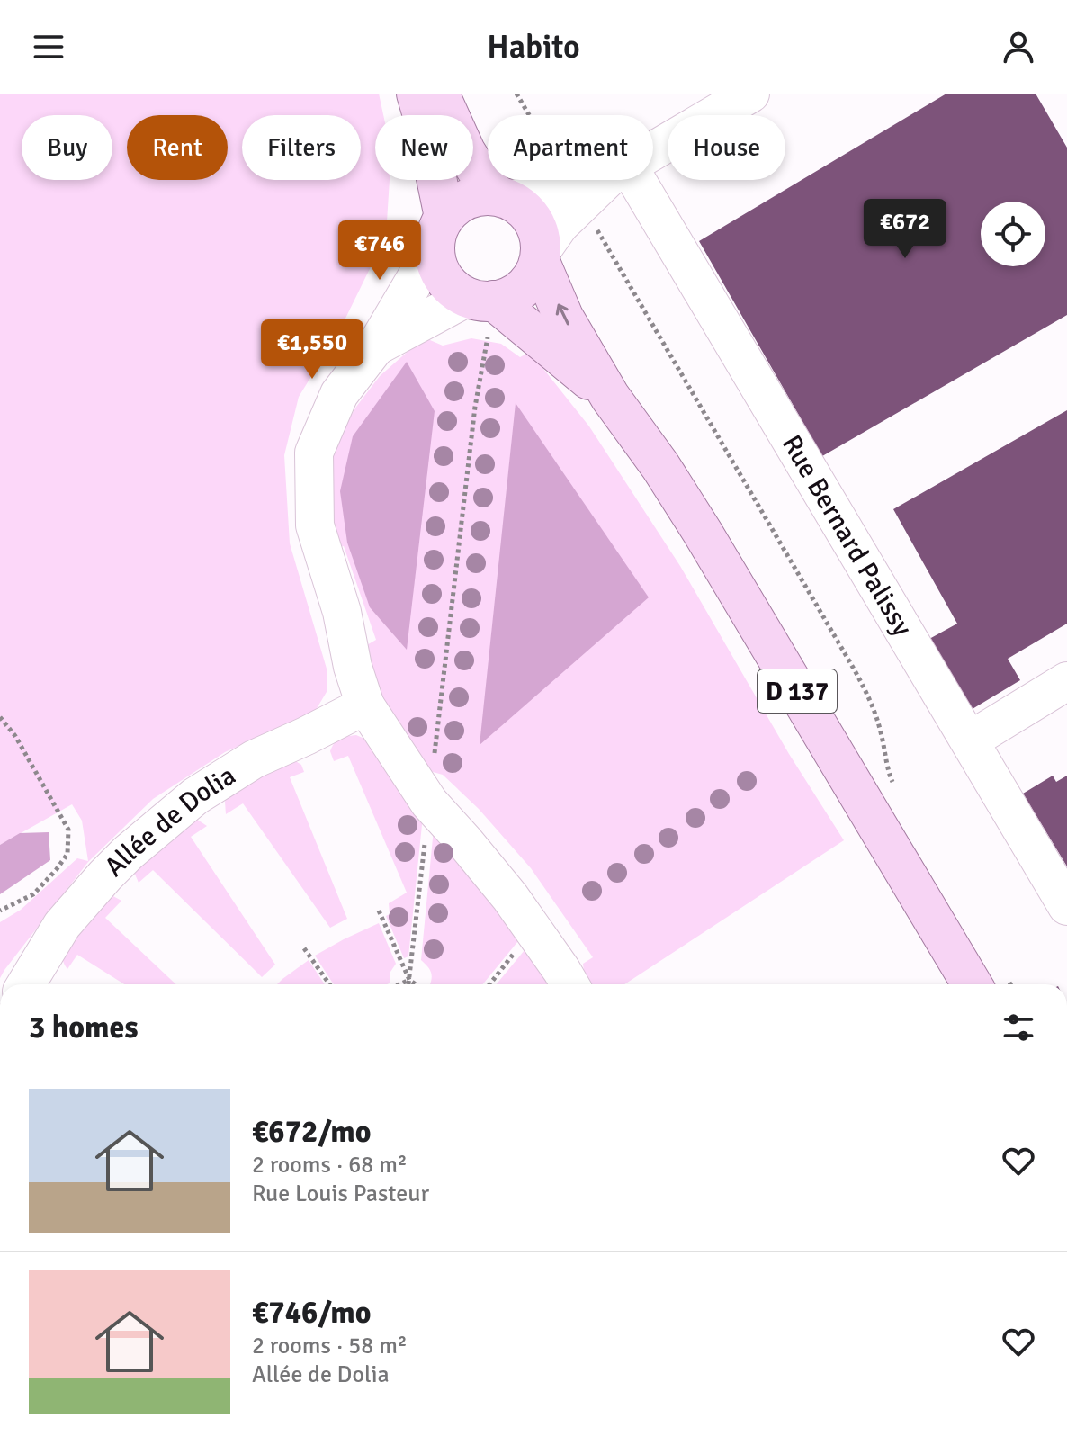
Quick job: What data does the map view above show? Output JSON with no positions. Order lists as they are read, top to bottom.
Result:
{
  "streets": {
    "main road": ["D 137"],
    "street": ["Rue Bernard Palissy", "Allée de Dolia"]
  },
  "page": {
    "header": "Habito",
    "chip": [
      "Buy",
      "Rent",
      "Filters",
      "New",
      "Apartment",
      "House"
    ],
    "price": ["€672", "€746", "€1,550"],
    "heading": "3 homes",
    "list": [
      {
        "name": "€672/mo",
        "note": "2 rooms · 68 m² · Rue Louis Pasteur"
      },
      {
        "name": "€746/mo",
        "note": "2 rooms · 58 m² · Allée de Dolia"
      }
    ]
  }
}
